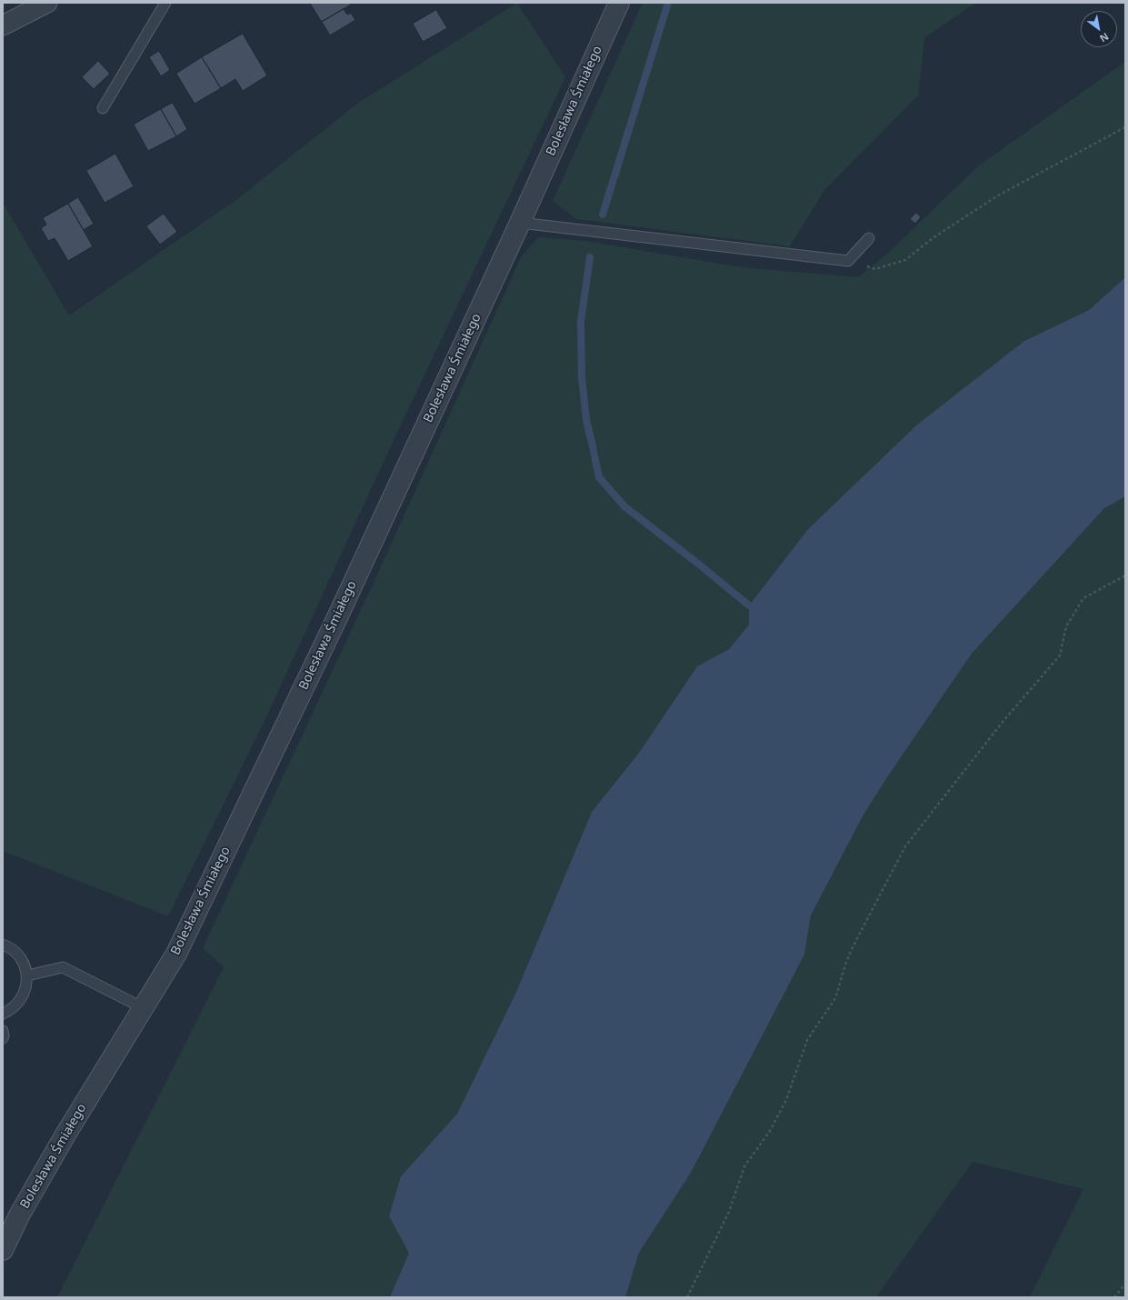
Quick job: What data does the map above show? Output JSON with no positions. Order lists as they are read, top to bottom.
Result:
{
  "streets": {
    "street": ["Bolesława Śmiałego"]
  },
  "north": "bottom right"
}
